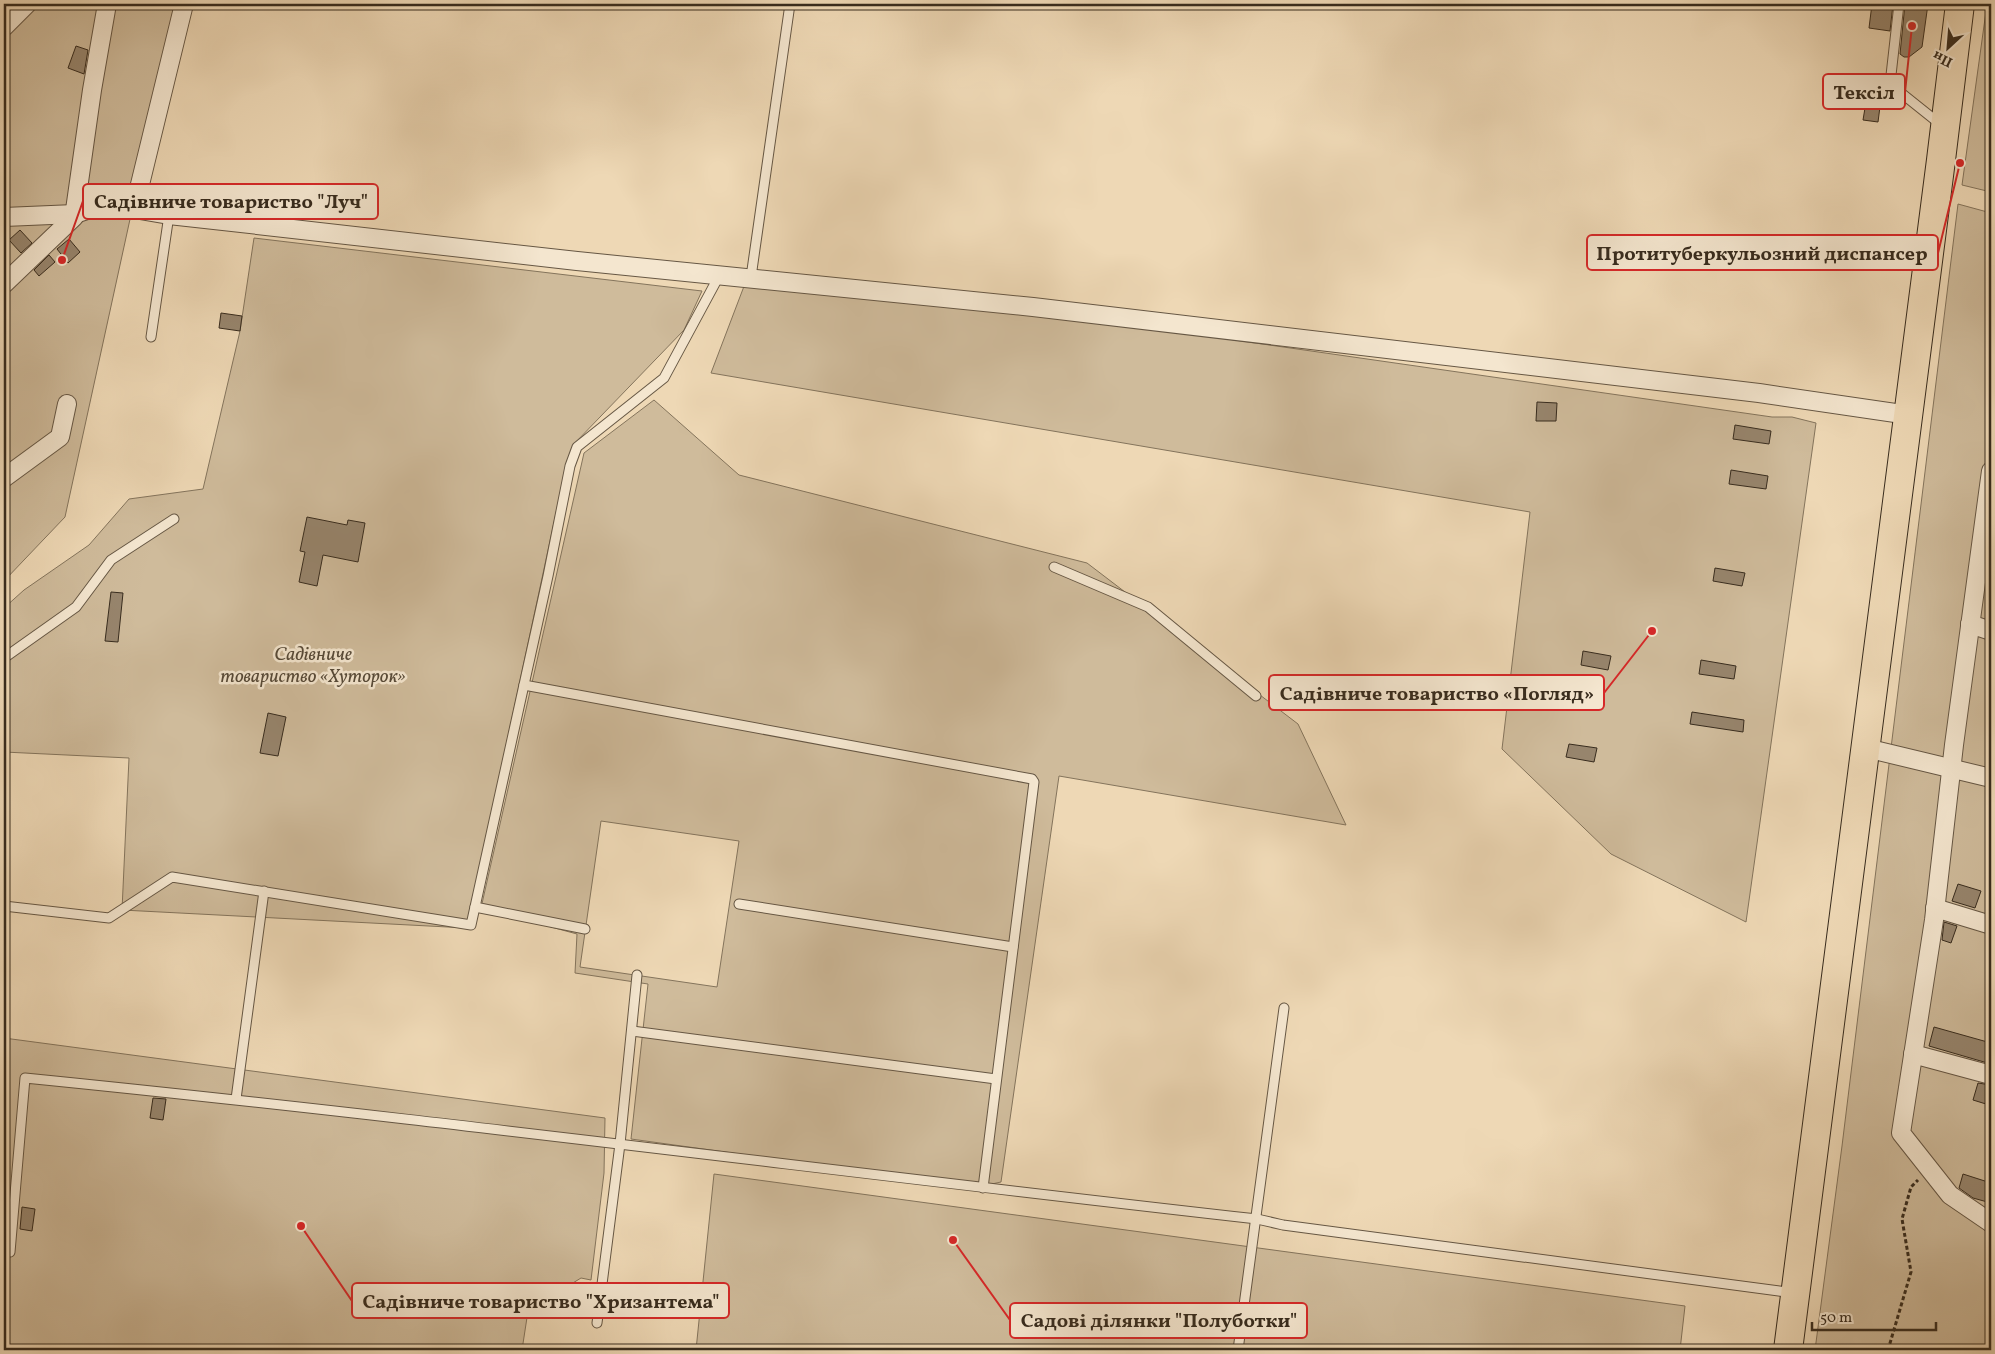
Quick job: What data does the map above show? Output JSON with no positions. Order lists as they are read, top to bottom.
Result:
{
  "parks": ["Садівниче товариство «Хуторок»"],
  "places": [
    "Тексіл",
    "Протитуберкульозний диспансер",
    "Садівниче товариство \"Луч\"",
    "Садівниче товариство «Погляд»",
    "Садівниче товариство \"Хризантема\"",
    "Садові ділянки \"Полуботки\""
  ],
  "scale_bar": "50 m",
  "north": "bottom left"
}
